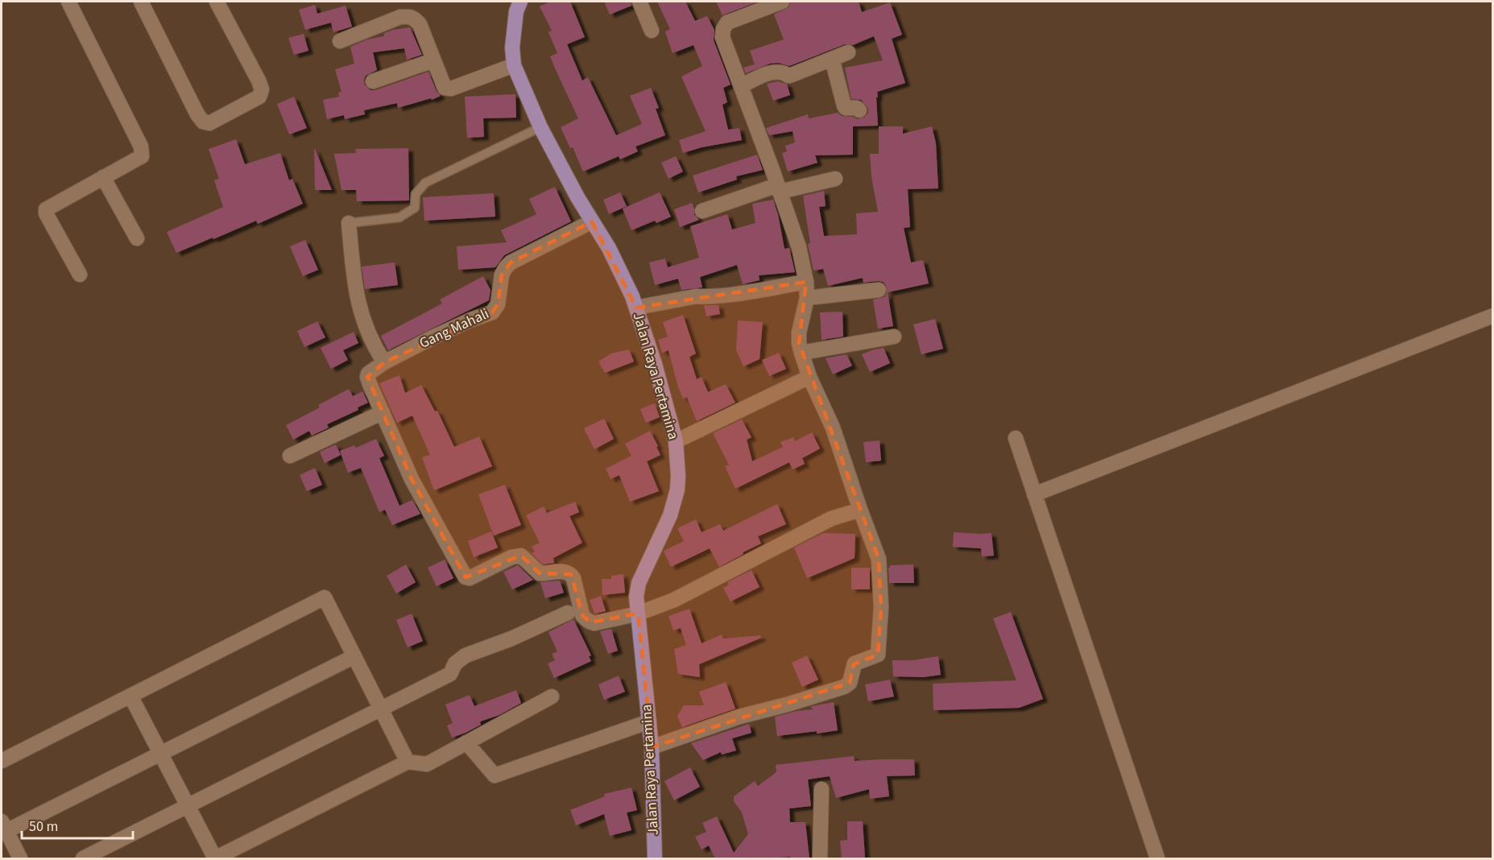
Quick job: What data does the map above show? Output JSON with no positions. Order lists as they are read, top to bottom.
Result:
{
  "streets": {
    "main road": ["Jalan Raya Pertamina"],
    "street": ["Gang Mahali"]
  },
  "crossings": [
    ["Gang Mahali", "Jalan Raya Pertamina"]
  ],
  "scale_bar": "50 m"
}
